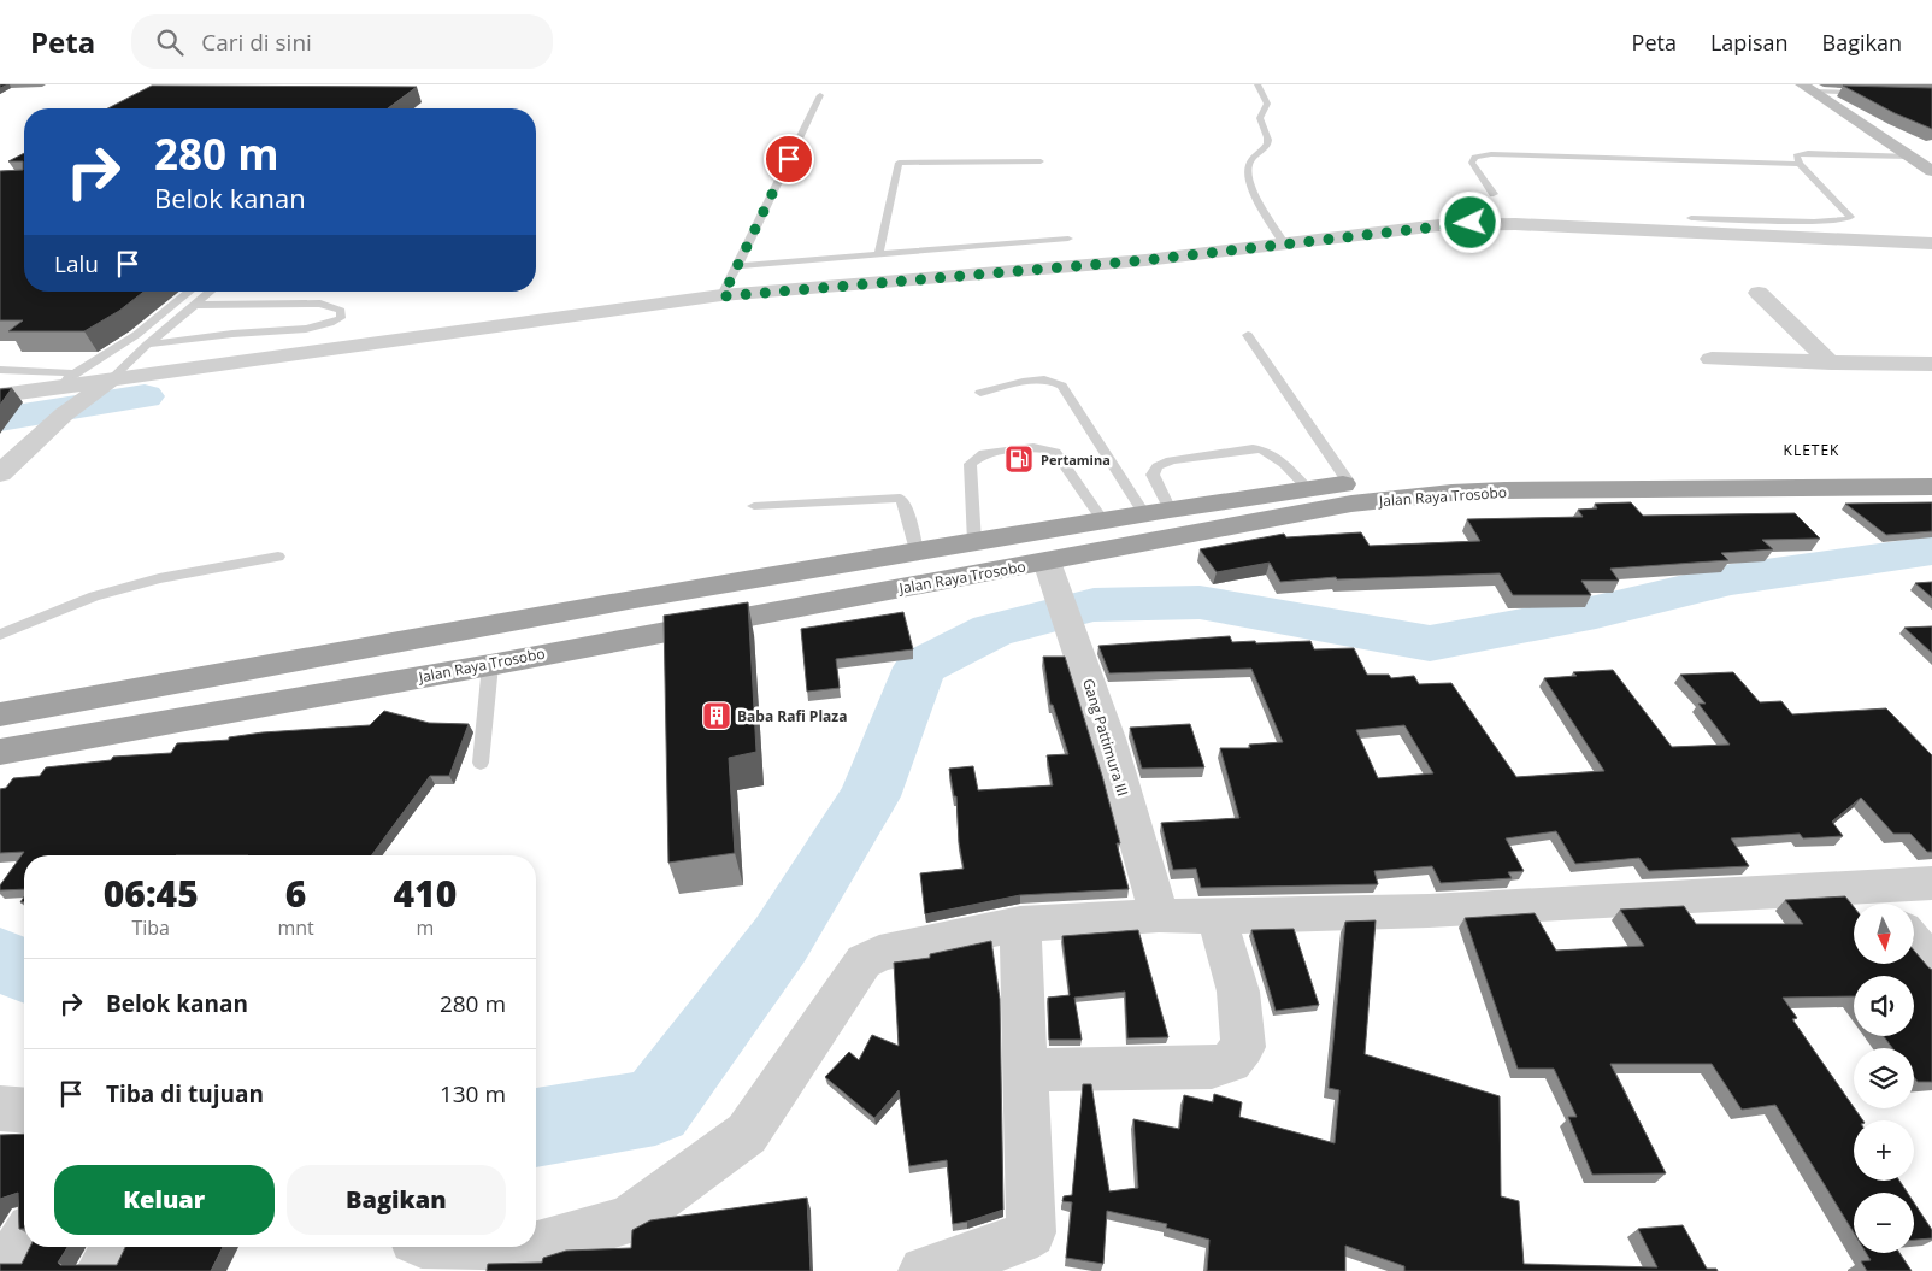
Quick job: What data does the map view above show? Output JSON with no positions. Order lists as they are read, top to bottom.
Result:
{
  "streets": {
    "highway": ["Jalan Raya Trosobo"],
    "street": ["Gang Pattimura III"]
  },
  "crossings": [
    ["Jalan Raya Trosobo", "Gang Pattimura III"]
  ],
  "districts": ["KLETEK"],
  "places": {
    "fuel station": ["Pertamina"],
    "building": ["Baba Rafi Plaza"]
  },
  "north": "bottom",
  "page": {
    "header": "Peta",
    "search": "Cari di sini",
    "nav": ["Peta", "Lapisan", "Bagikan"],
    "turn": ["280 m", "Belok kanan"],
    "then": "Lalu",
    "eta": [
      "06:45",
      "Tiba",
      "6",
      "mnt",
      "410",
      "m"
    ],
    "map_buttons": ["+", "−"],
    "list": [
      {
        "name": "Belok kanan",
        "value": "280 m"
      },
      {
        "name": "Tiba di tujuan",
        "value": "130 m"
      }
    ],
    "buttons": ["Keluar", "Bagikan"]
  }
}
